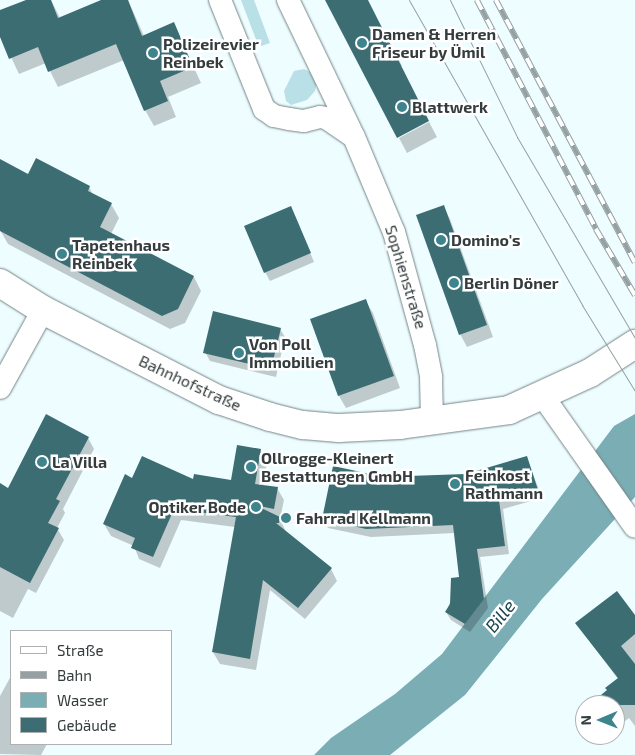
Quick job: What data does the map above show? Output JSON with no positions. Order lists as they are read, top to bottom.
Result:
{
  "streets": {
    "main road": ["Bahnhofstraße"],
    "street": ["Sophienstraße"]
  },
  "crossings": [
    ["Sophienstraße", "Bahnhofstraße"]
  ],
  "water": ["Bille"],
  "places": [
    "Damen & Herren Friseur by Ümil",
    "Polizeirevier Reinbek",
    "Blattwerk",
    "Domino's",
    "Tapetenhaus Reinbek",
    "Berlin Döner",
    "Von Poll Immobilien",
    "La Villa",
    "Ollrogge-Kleinert Bestattungen GmbH",
    "Feinkost Rathmann",
    "Optiker Bode",
    "Fahrrad Kellmann"
  ],
  "legend": [
    "Straße",
    "Bahn",
    "Wasser",
    "Gebäude"
  ],
  "north": "left"
}
